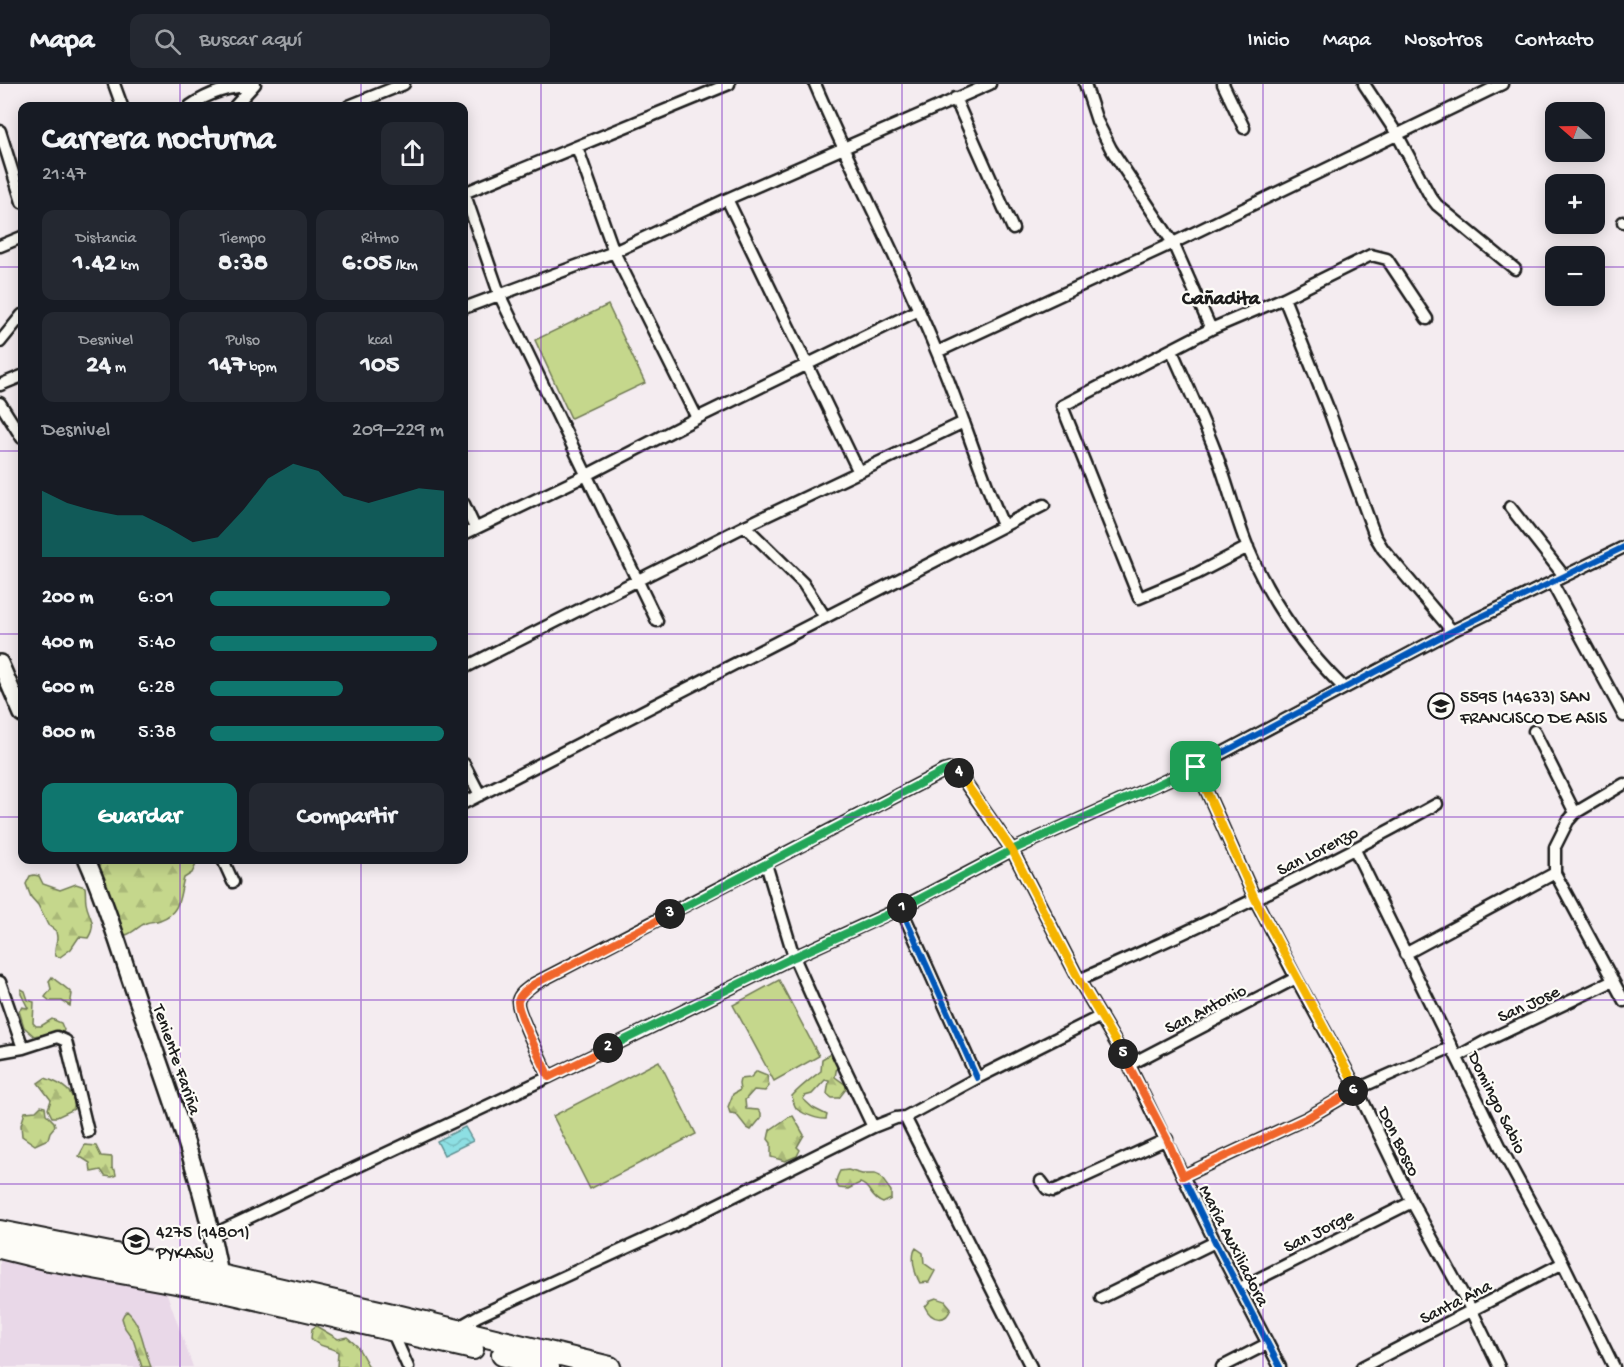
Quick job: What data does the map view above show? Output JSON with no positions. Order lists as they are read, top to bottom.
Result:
{
  "streets": {
    "street": [
      "San Lorenzo",
      "San Jose",
      "San Antonio",
      "Teniente Fariña",
      "Domingo Sabio",
      "Don Bosco",
      "San Jorge",
      "Maria Auxiliadora",
      "Santa Ana"
    ]
  },
  "crossings": [
    ["San Lorenzo", "Domingo Sabio"],
    ["San Lorenzo", "Don Bosco"],
    ["San Lorenzo", "Maria Auxiliadora"],
    ["San Jose", "Domingo Sabio"],
    ["San Jose", "Don Bosco"],
    ["San Jose", "Maria Auxiliadora"],
    ["San Antonio", "Don Bosco"],
    ["San Antonio", "Maria Auxiliadora"],
    ["Domingo Sabio", "Santa Ana"],
    ["Don Bosco", "San Jorge"],
    ["Don Bosco", "Santa Ana"],
    ["San Jorge", "Maria Auxiliadora"]
  ],
  "districts": ["Cañadita"],
  "places": {
    "school or university": ["5595 (14633) SAN FRANCISCO DE ASIS", "4275 (14801) PYKASU"]
  },
  "north": "left",
  "page": {
    "header": "Mapa",
    "search": "Buscar aquí",
    "nav": [
      "Inicio",
      "Mapa",
      "Nosotros",
      "Contacto"
    ],
    "map_buttons": ["+", "−"],
    "heading": ["Carrera nocturna", "21:47"],
    "stats": [
      ["Distancia", "1.42 km"],
      ["Tiempo", "8:38"],
      ["Ritmo", "6:05 /km"],
      ["Desnivel", "24 m"],
      ["Pulso", "147 bpm"],
      ["kcal", "105"]
    ],
    "chart": ["Desnivel", "209–229 m"],
    "list": [
      {
        "name": "200 m",
        "note": "6:01"
      },
      {
        "name": "400 m",
        "note": "5:40"
      },
      {
        "name": "600 m",
        "note": "6:28"
      },
      {
        "name": "800 m",
        "note": "5:38"
      }
    ],
    "pins": [
      "4",
      "1",
      "3",
      "2",
      "5",
      "6"
    ],
    "buttons": ["Guardar", "Compartir"]
  }
}
